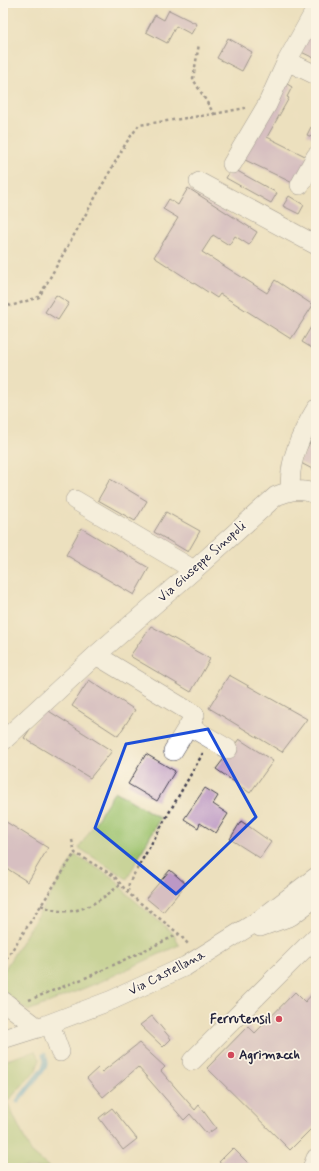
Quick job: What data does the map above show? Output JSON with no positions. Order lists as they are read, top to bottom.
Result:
{
  "streets": {
    "street": ["Via Giuseppe Sinopoli", "Via Castellana"]
  },
  "places": ["Ferrutensil", "Agrimacch"]
}
